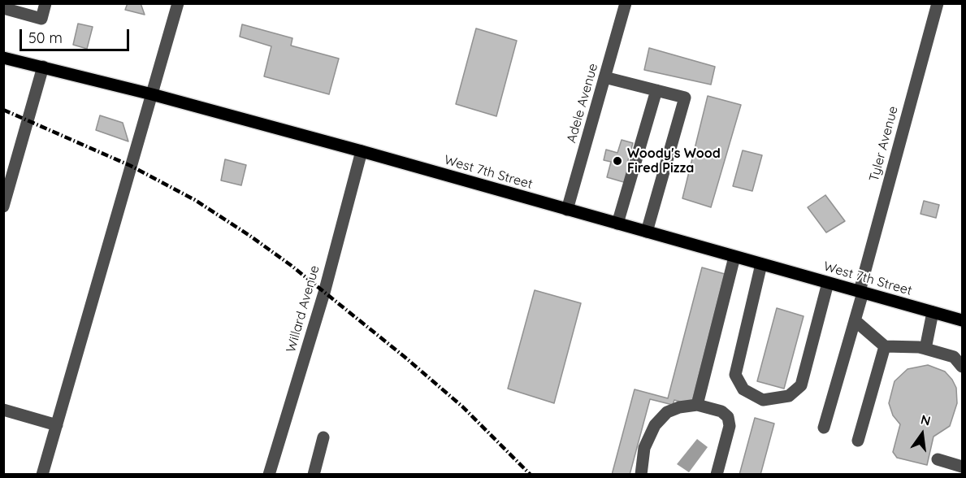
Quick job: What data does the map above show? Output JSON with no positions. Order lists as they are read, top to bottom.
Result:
{
  "streets": {
    "main road": ["West 7th Street"],
    "street": ["Adele Avenue", "Tyler Avenue", "Willard Avenue"]
  },
  "crossings": [
    ["Adele Avenue", "West 7th Street"],
    ["Tyler Avenue", "West 7th Street"],
    ["West 7th Street", "Willard Avenue"]
  ],
  "places": ["Woody's Wood Fired Pizza"],
  "scale_bar": "50 m",
  "north": "top"
}
